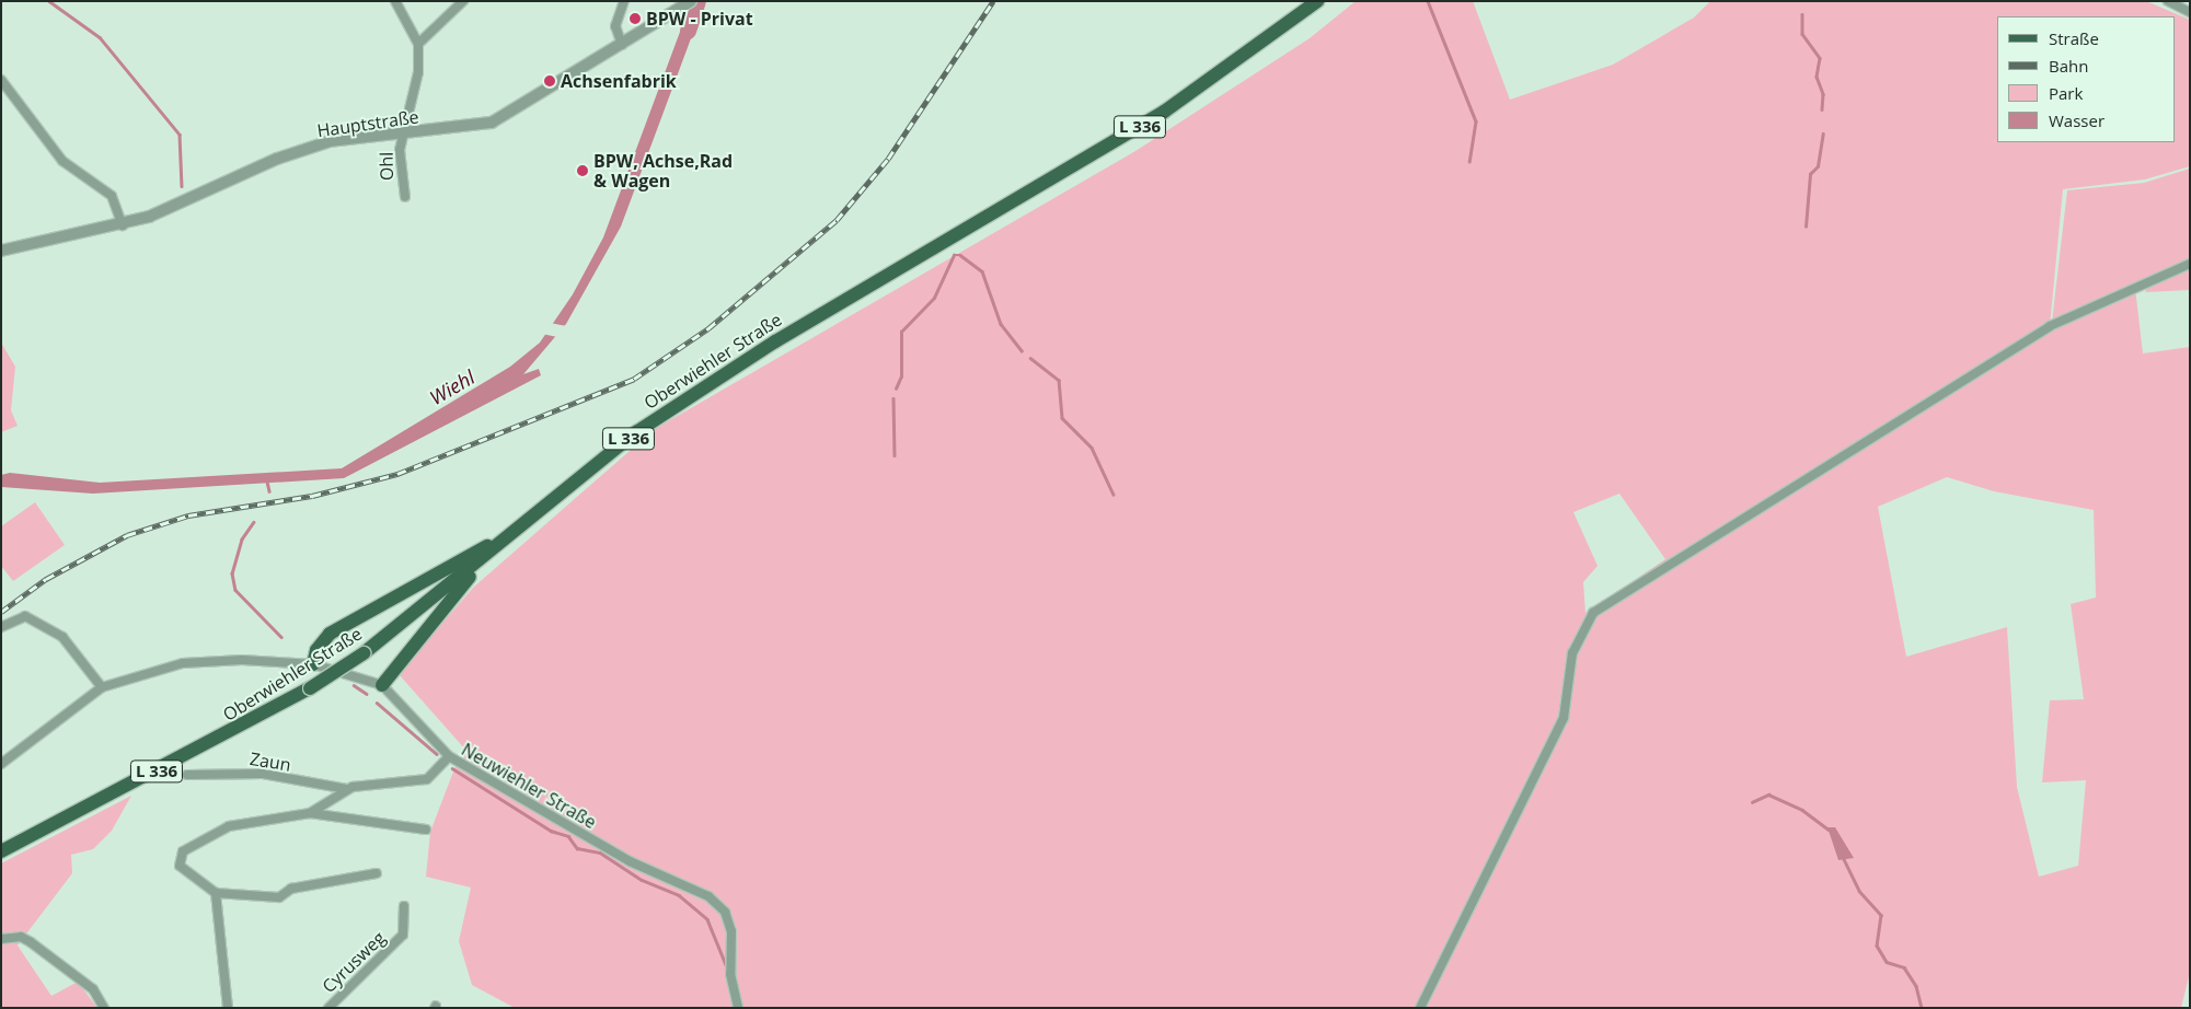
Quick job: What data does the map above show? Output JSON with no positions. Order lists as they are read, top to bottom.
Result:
{
  "streets": {
    "main road": ["L 336", "Oberwiehler Straße"],
    "street": [
      "Hauptstraße",
      "Ohl",
      "Zaun",
      "Neuwiehler Straße",
      "Cyrusweg"
    ]
  },
  "crossings": [
    ["Hauptstraße", "Ohl"],
    ["L 336", "Oberwiehler Straße"],
    ["L 336", "Neuwiehler Straße"],
    ["Zaun", "Neuwiehler Straße"]
  ],
  "water": ["Wiehl"],
  "places": ["BPW - Privat", "Achsenfabrik", "BPW, Achse,Rad & Wagen"],
  "legend": [
    "Straße",
    "Bahn",
    "Park",
    "Wasser"
  ]
}
